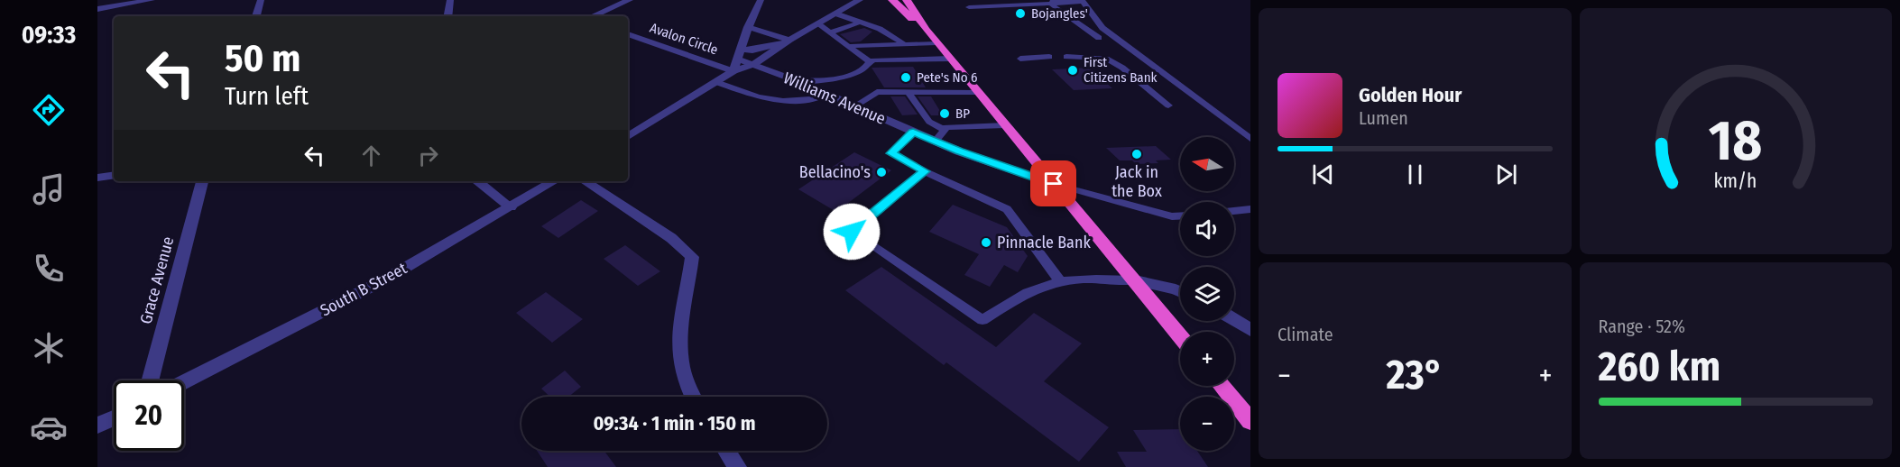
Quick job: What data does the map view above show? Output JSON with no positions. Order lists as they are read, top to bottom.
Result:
{
  "streets": {
    "street": [
      "Avalon Circle",
      "Williams Avenue",
      "Grace Avenue",
      "South B Street"
    ]
  },
  "places": [
    "Bojangles'",
    "First Citizens Bank",
    "Pete's No 6",
    "BP",
    "Jack in the Box",
    "Bellacino's",
    "Pinnacle Bank"
  ],
  "north": "left",
  "page": {
    "tabs": "09:33",
    "turn": ["50 m", "Turn left"],
    "song": ["Golden Hour", "Lumen"],
    "map_buttons": ["+", "−"],
    "tile": [
      "Climate",
      ["Range · 52%", "260 km"]
    ],
    "heat": ["−", "23°", "+"],
    "limit": "20",
    "trip": "09:34 · 1 min · 150 m",
    "gauge": ["18", "km/h"]
  }
}
